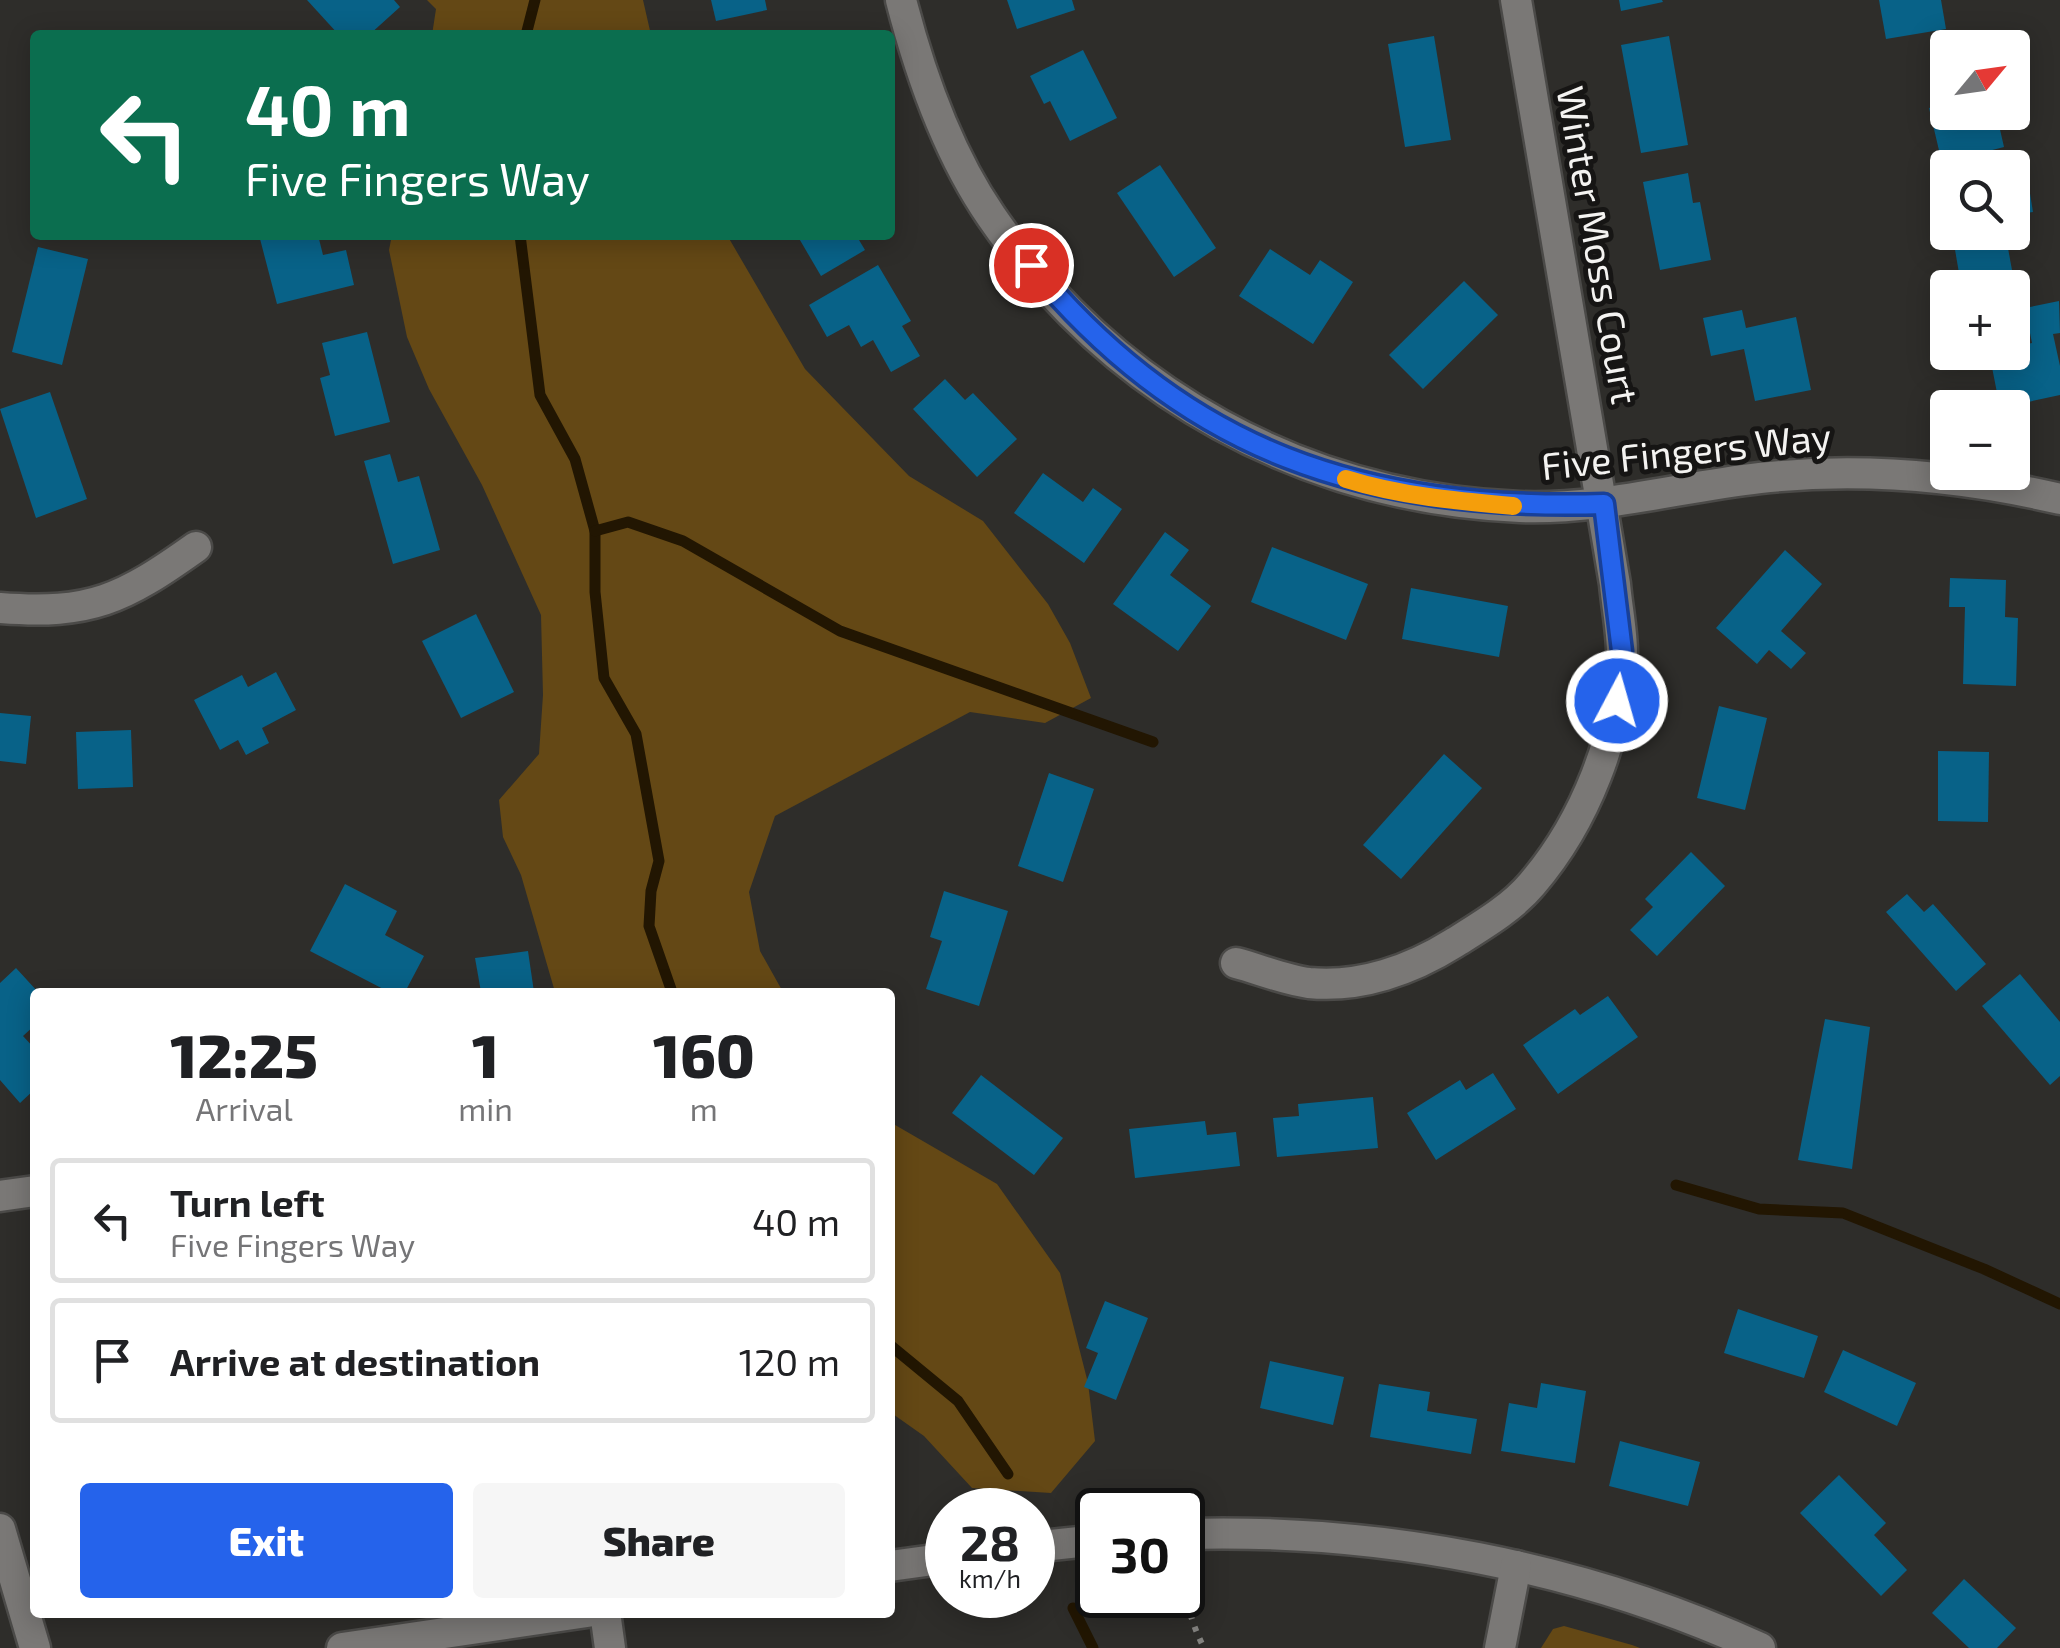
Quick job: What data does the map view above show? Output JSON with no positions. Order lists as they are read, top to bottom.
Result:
{
  "streets": {
    "street": ["Winter Moss Court", "Five Fingers Way"]
  },
  "crossings": [
    ["Winter Moss Court", "Five Fingers Way"]
  ],
  "north": "top right",
  "page": {
    "map_buttons": ["+", "−"],
    "turn": ["40 m", "Five Fingers Way"],
    "eta": [
      "12:25",
      "Arrival",
      "1",
      "min",
      "160",
      "m"
    ],
    "list": [
      {
        "name": "Turn left",
        "note": "Five Fingers Way",
        "value": "40 m"
      },
      {
        "name": "Arrive at destination",
        "value": "120 m"
      }
    ],
    "buttons": ["Exit", "Share"],
    "speed": "28 km/h",
    "limit": "30"
  }
}
